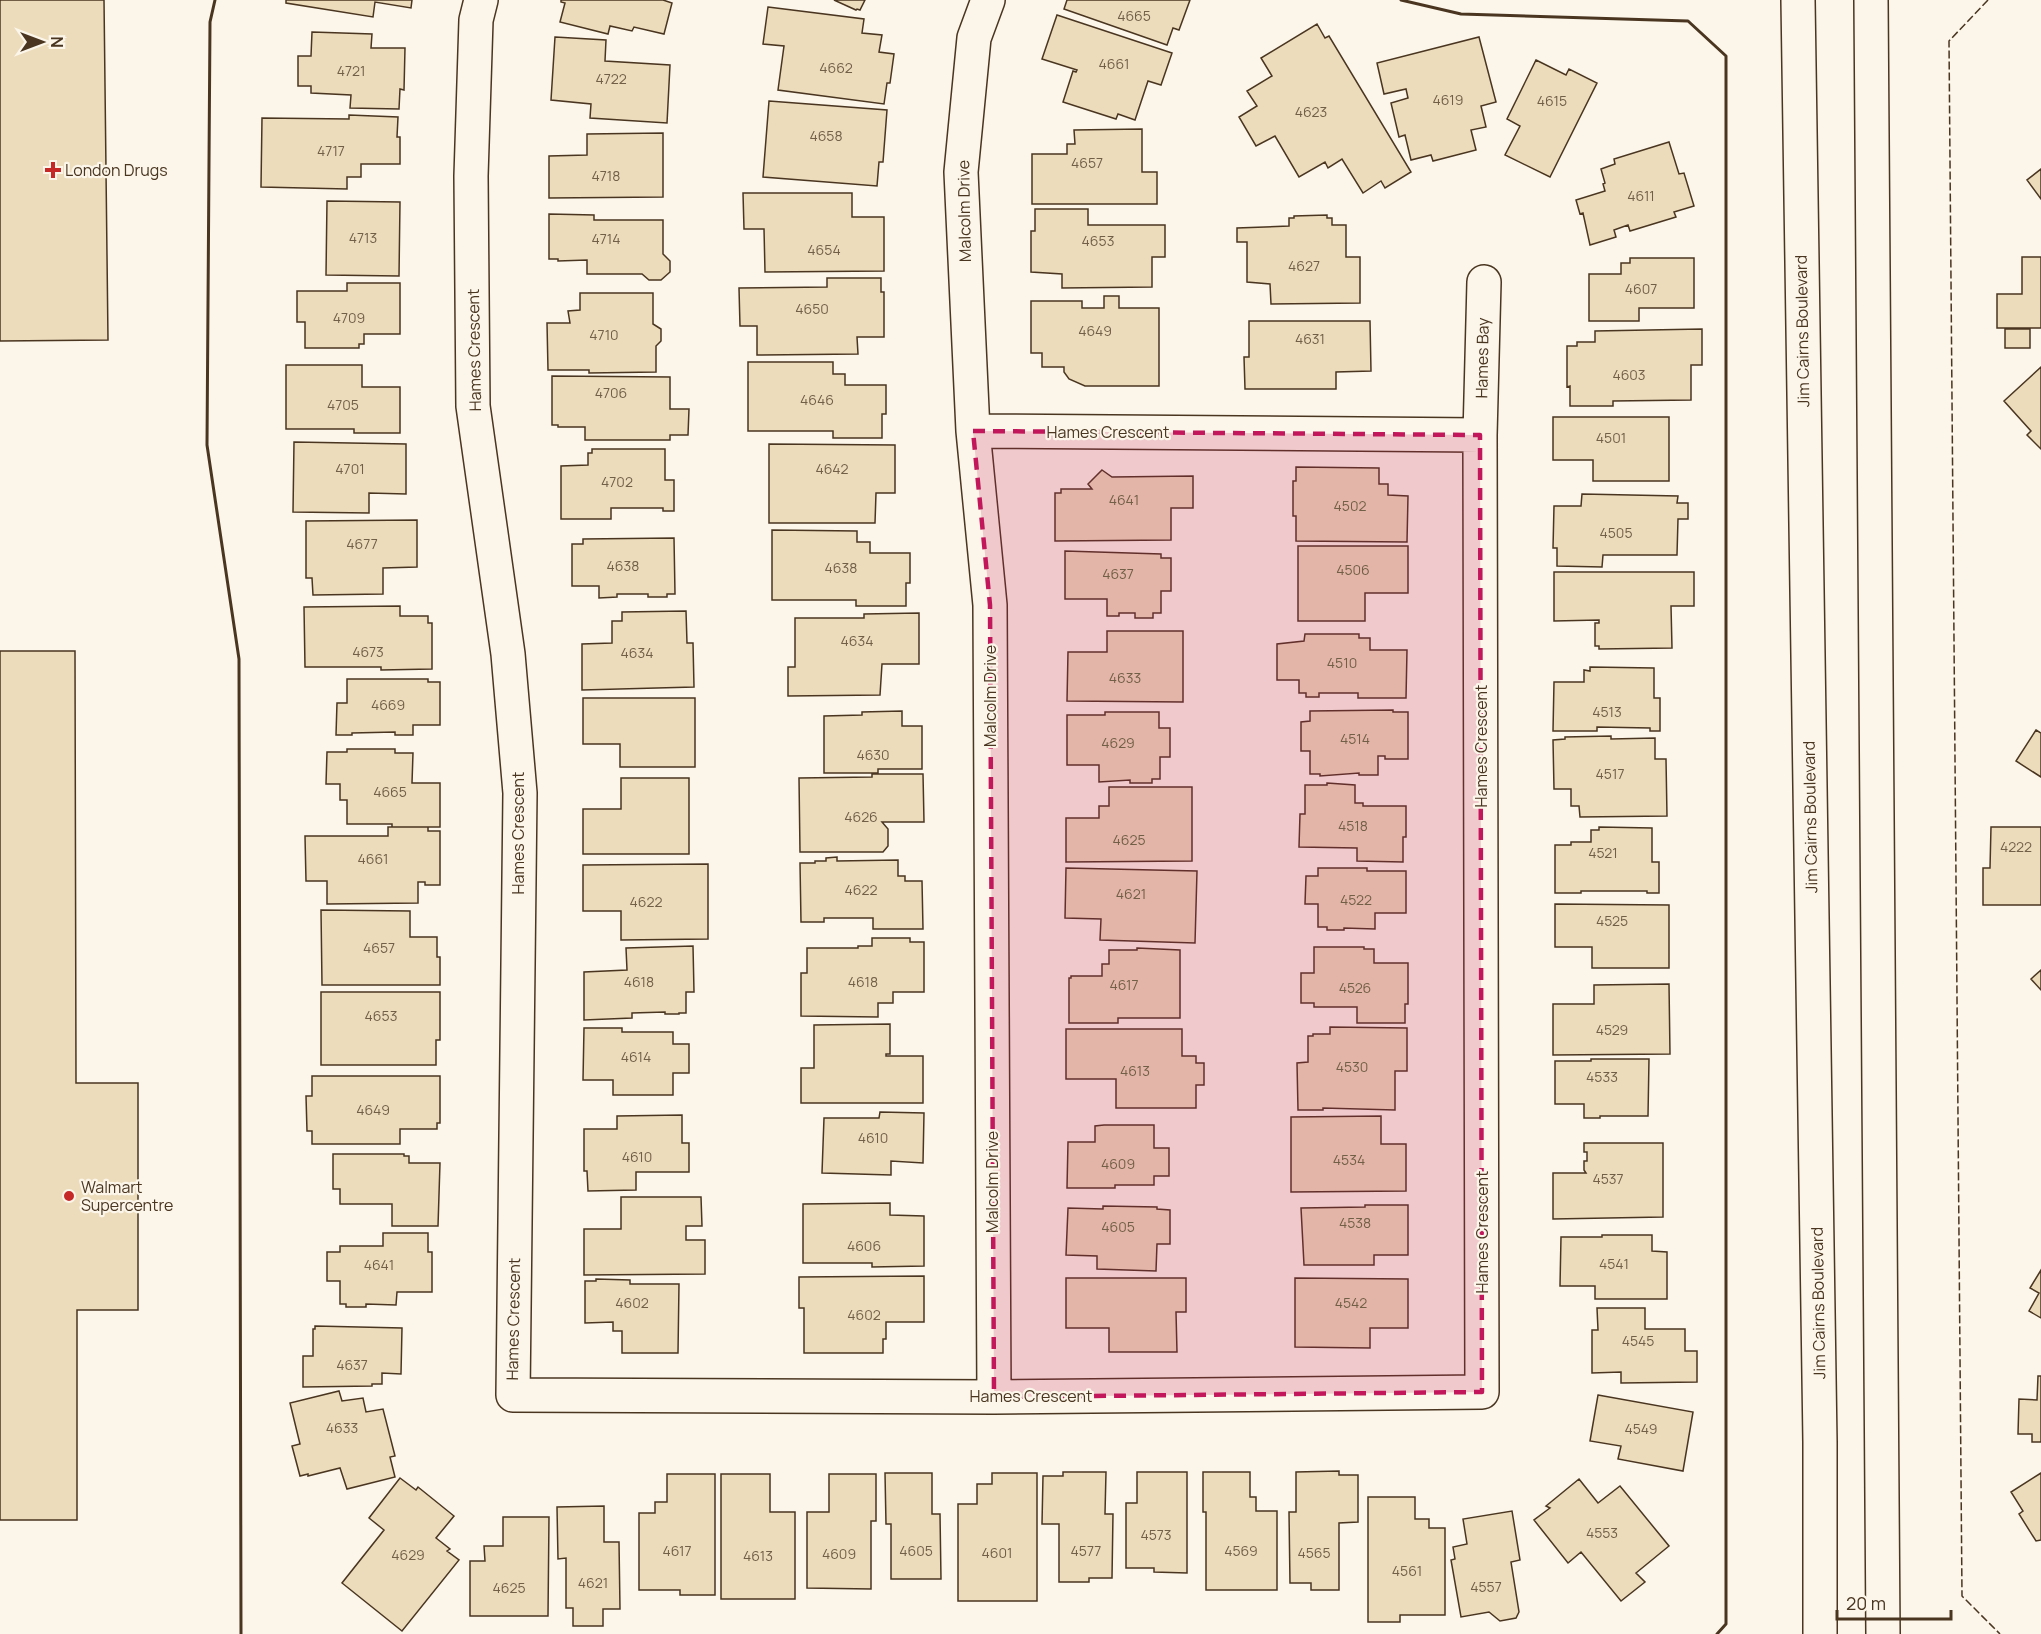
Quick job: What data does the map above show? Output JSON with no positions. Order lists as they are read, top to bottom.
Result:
{
  "streets": {
    "street": [
      "Malcolm Drive",
      "Jim Cairns Boulevard",
      "Hames Crescent",
      "Hames Bay"
    ]
  },
  "crossings": [
    ["Malcolm Drive", "Hames Crescent"],
    ["Hames Crescent", "Hames Bay"]
  ],
  "places": {
    "health": ["London Drugs"],
    "other": ["Walmart Supercentre"]
  },
  "house_numbers": [
    "4665",
    "4661",
    "4662",
    "4721",
    "4722",
    "4619",
    "4615",
    "4623",
    "4658",
    "4717",
    "4657",
    "4718",
    "4611",
    "4713",
    "4714",
    "4653",
    "4654",
    "4627",
    "4607",
    "4650",
    "4709",
    "4649",
    "4710",
    "4631",
    "4603",
    "4706",
    "4646",
    "4705",
    "4501",
    "4701",
    "4642",
    "4702",
    "4641",
    "4502",
    "4505",
    "4677",
    "4638",
    "4638",
    "4506",
    "4637",
    "4634",
    "4673",
    "4634",
    "4510",
    "4633",
    "4669",
    "4513",
    "4514",
    "4629",
    "4630",
    "4517",
    "4665",
    "4626",
    "4518",
    "4625",
    "4222",
    "4521",
    "4661",
    "4622",
    "4621",
    "4522",
    "4622",
    "4525",
    "4657",
    "4618",
    "4618",
    "4617",
    "4526",
    "4653",
    "4529",
    "4614",
    "4530",
    "4613",
    "4533",
    "4649",
    "4610",
    "4610",
    "4534",
    "4609",
    "4537",
    "4538",
    "4605",
    "4606",
    "4541",
    "4641",
    "4602",
    "4542",
    "4602",
    "4545",
    "4637",
    "4633",
    "4549",
    "4553",
    "4573",
    "4617",
    "4605",
    "4577",
    "4569",
    "4601",
    "4565",
    "4609",
    "4629",
    "4613",
    "4561",
    "4621",
    "4557",
    "4625"
  ],
  "scale_bar": "20 m",
  "north": "right"
}
